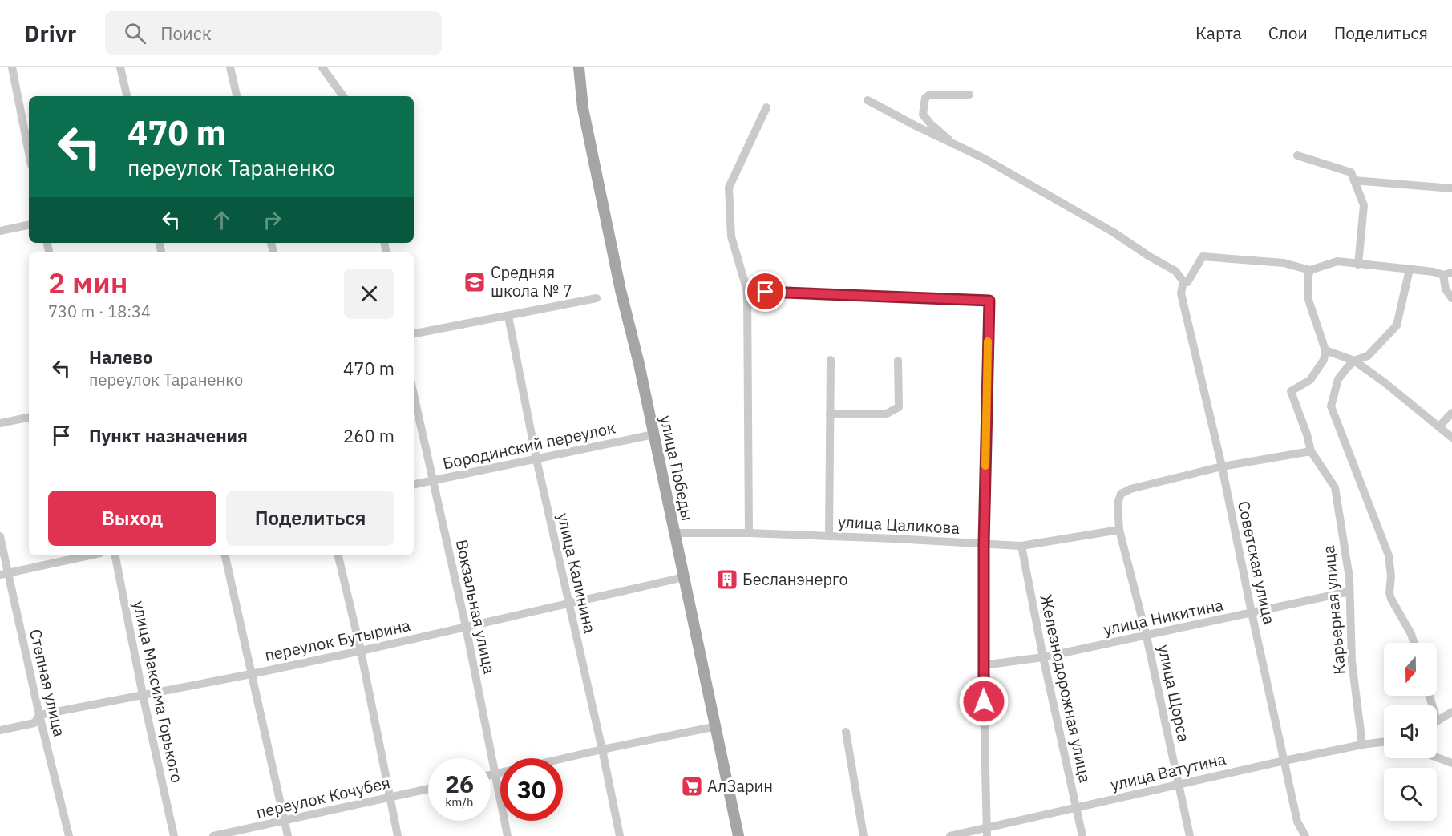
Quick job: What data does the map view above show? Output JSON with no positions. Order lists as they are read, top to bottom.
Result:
{
  "streets": {
    "main road": ["улица Победы"],
    "street": [
      "Бородинский переулок",
      "улица Цаликова",
      "Советская улица",
      "улица Калинина",
      "Вокзальная улица",
      "Карьерная улица",
      "улица Никитина",
      "переулок Бутырина",
      "Степная улица",
      "Железнодорожная улица",
      "улица Максима Горького",
      "улица Щорса",
      "улица Ватутина",
      "переулок Кочубея"
    ]
  },
  "crossings": [
    ["Бородинский переулок", "улица Победы"],
    ["Бородинский переулок", "улица Калинина"],
    ["Бородинский переулок", "Вокзальная улица"],
    ["улица Победы", "улица Цаликова"],
    ["улица Победы", "переулок Бутырина"],
    ["улица Цаликова", "Железнодорожная улица"],
    ["улица Цаликова", "улица Щорса"],
    ["Советская улица", "улица Никитина"],
    ["Советская улица", "улица Ватутина"],
    ["улица Калинина", "переулок Бутырина"],
    ["Вокзальная улица", "переулок Бутырина"],
    ["Карьерная улица", "улица Никитина"],
    ["Карьерная улица", "улица Ватутина"],
    ["улица Никитина", "Железнодорожная улица"],
    ["улица Никитина", "улица Щорса"],
    ["переулок Бутырина", "Степная улица"],
    ["переулок Бутырина", "улица Максима Горького"],
    ["Железнодорожная улица", "улица Ватутина"],
    ["улица Щорса", "улица Ватутина"]
  ],
  "places": {
    "school or university": ["Средняя школа № 7"],
    "building": ["Бесланэнерго"],
    "supermarket": ["АлЗарин"]
  },
  "north": "bottom",
  "page": {
    "header": "Drivr",
    "search": "Поиск",
    "nav": ["Карта", "Слои", "Поделиться"],
    "turn": ["470 m", "переулок Тараненко"],
    "heading": ["2 мин", "730 m · 18:34"],
    "list": [
      {
        "name": "Налево",
        "note": "переулок Тараненко",
        "value": "470 m"
      },
      {
        "name": "Пункт назначения",
        "value": "260 m"
      }
    ],
    "buttons": ["Выход", "Поделиться"],
    "speed": "26 km/h",
    "limit": "30"
  }
}
